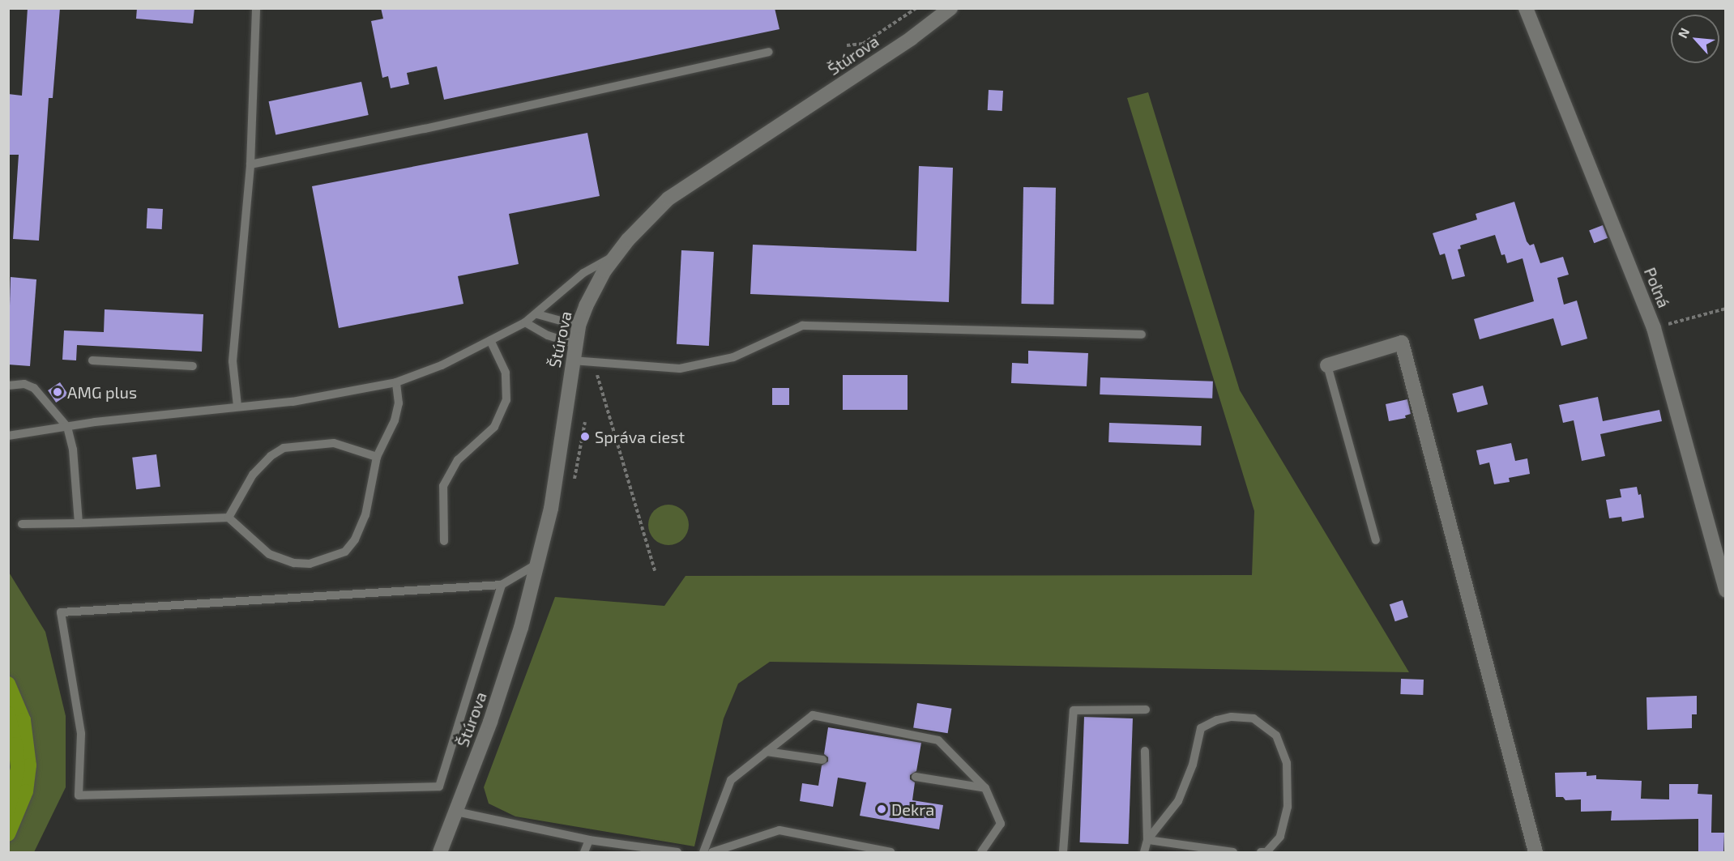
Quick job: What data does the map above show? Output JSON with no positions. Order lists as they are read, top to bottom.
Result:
{
  "streets": {
    "street": ["Štúrova", "Poľná"]
  },
  "places": ["AMG plus", "Správa ciest", "Dekra"],
  "north": "top left"
}
